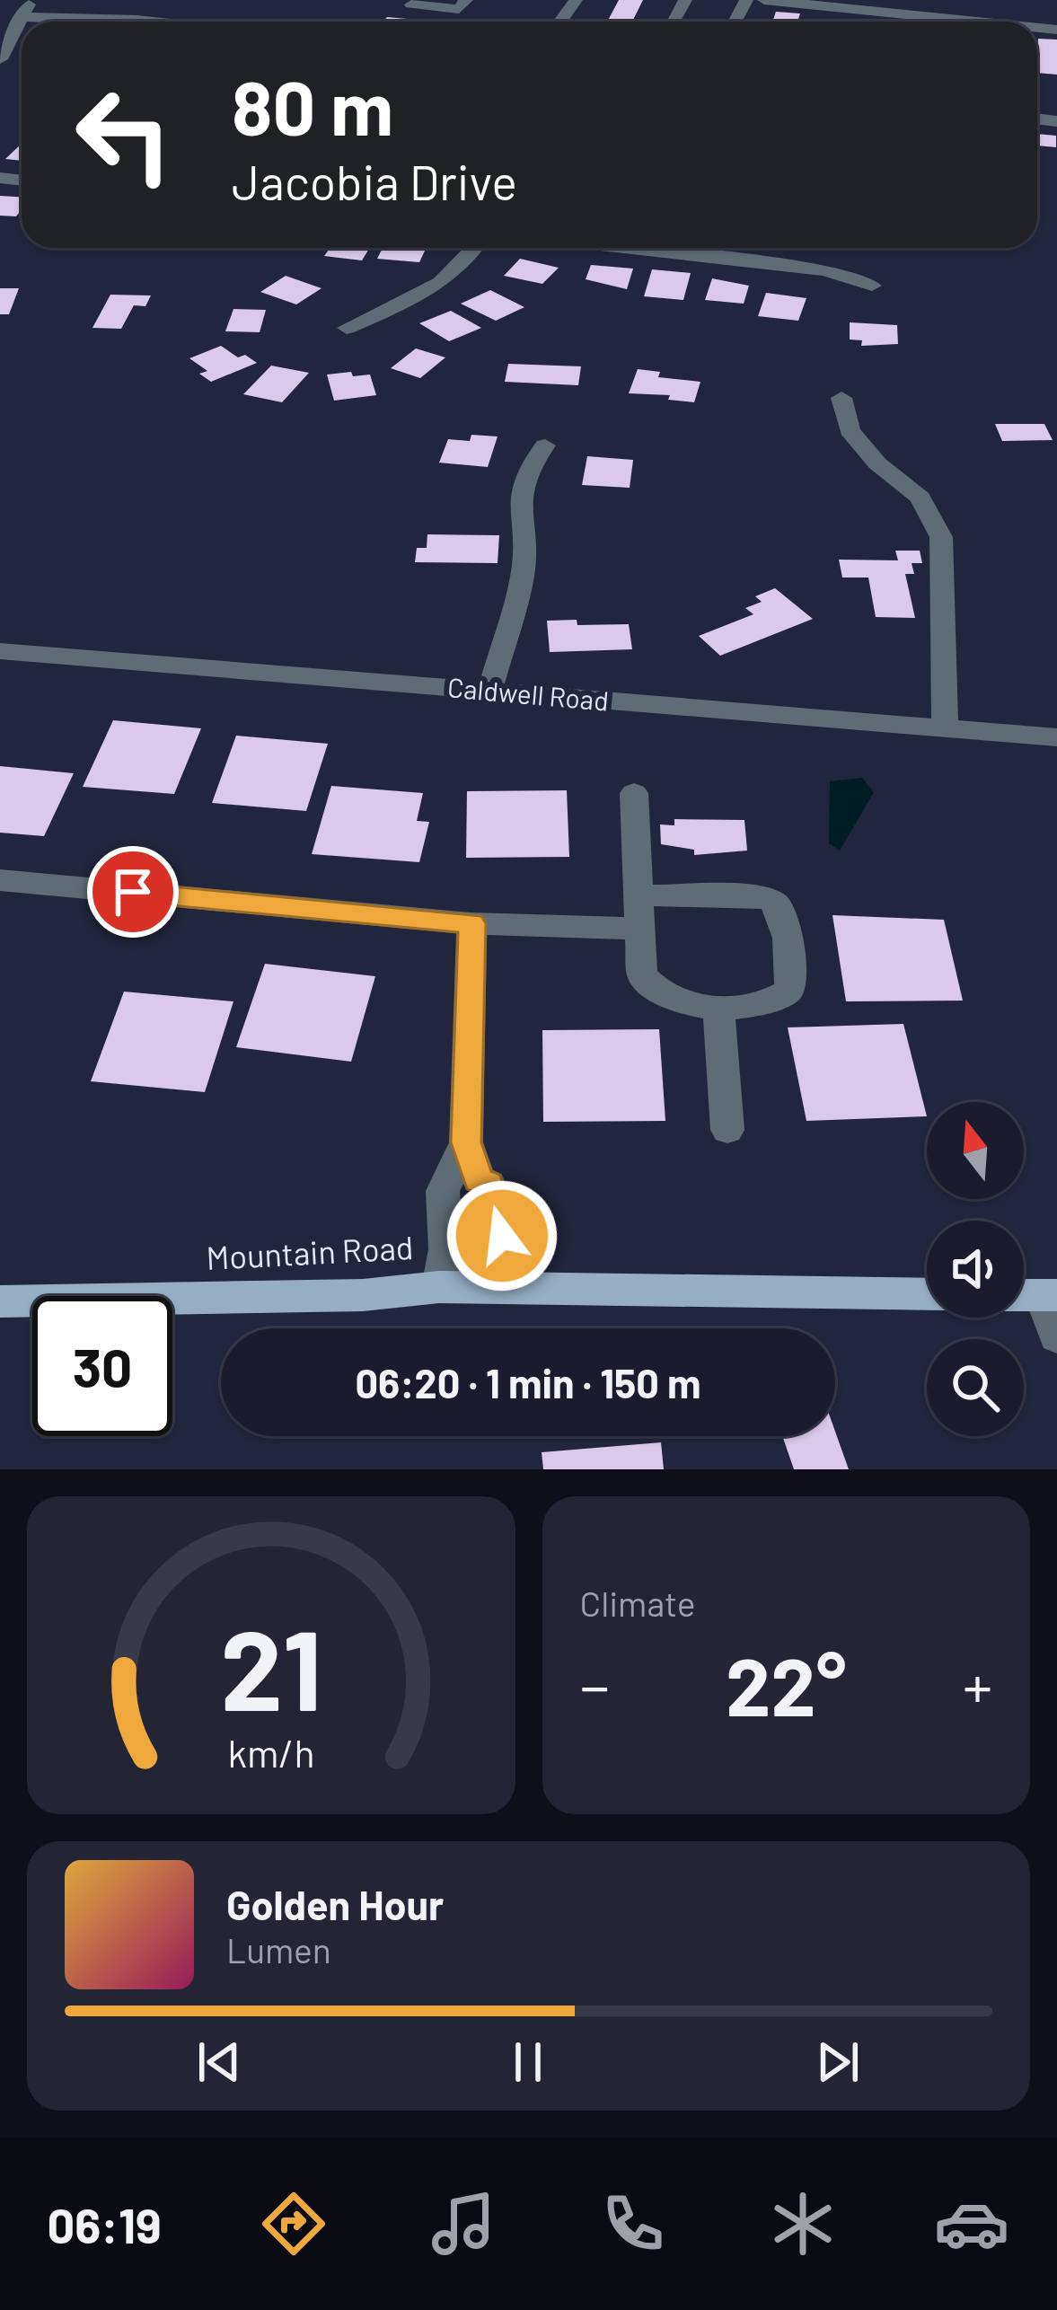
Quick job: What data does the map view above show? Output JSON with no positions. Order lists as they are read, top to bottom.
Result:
{
  "streets": {
    "main road": ["Mountain Road"],
    "street": ["Caldwell Road"]
  },
  "north": "top",
  "page": {
    "turn": ["80 m", "Jacobia Drive"],
    "limit": "30",
    "trip": "06:20 · 1 min · 150 m",
    "tile": "Climate",
    "heat": ["−", "22°", "+"],
    "song": ["Golden Hour", "Lumen"],
    "tabs": "06:19",
    "gauge": ["21", "km/h"]
  }
}
